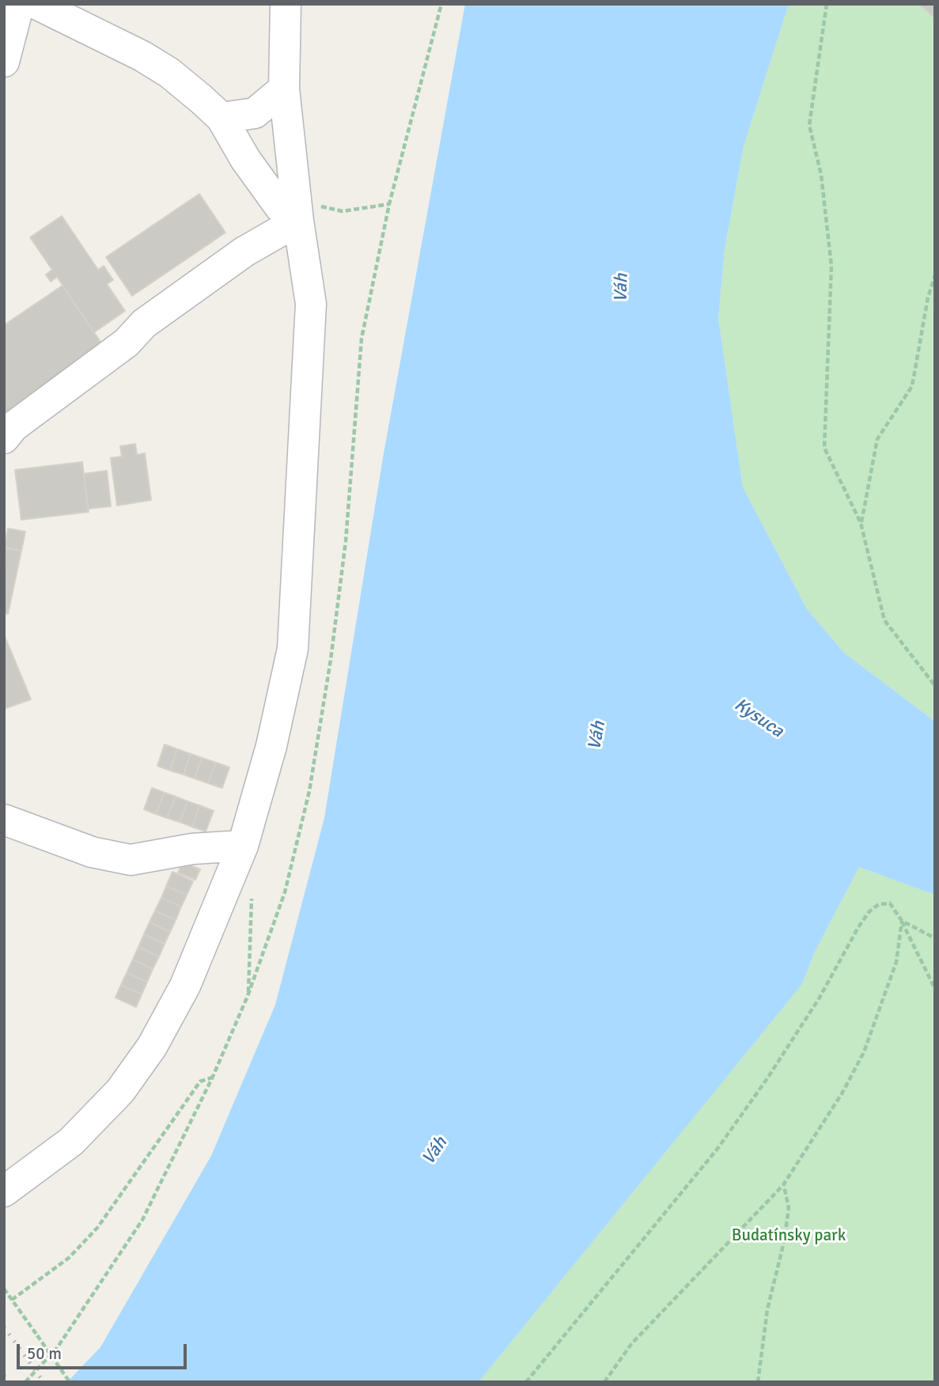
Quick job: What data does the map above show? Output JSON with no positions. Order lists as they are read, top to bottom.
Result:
{
  "water": ["Váh", "Kysuca"],
  "parks": ["Budatínsky park"],
  "scale_bar": "50 m"
}
